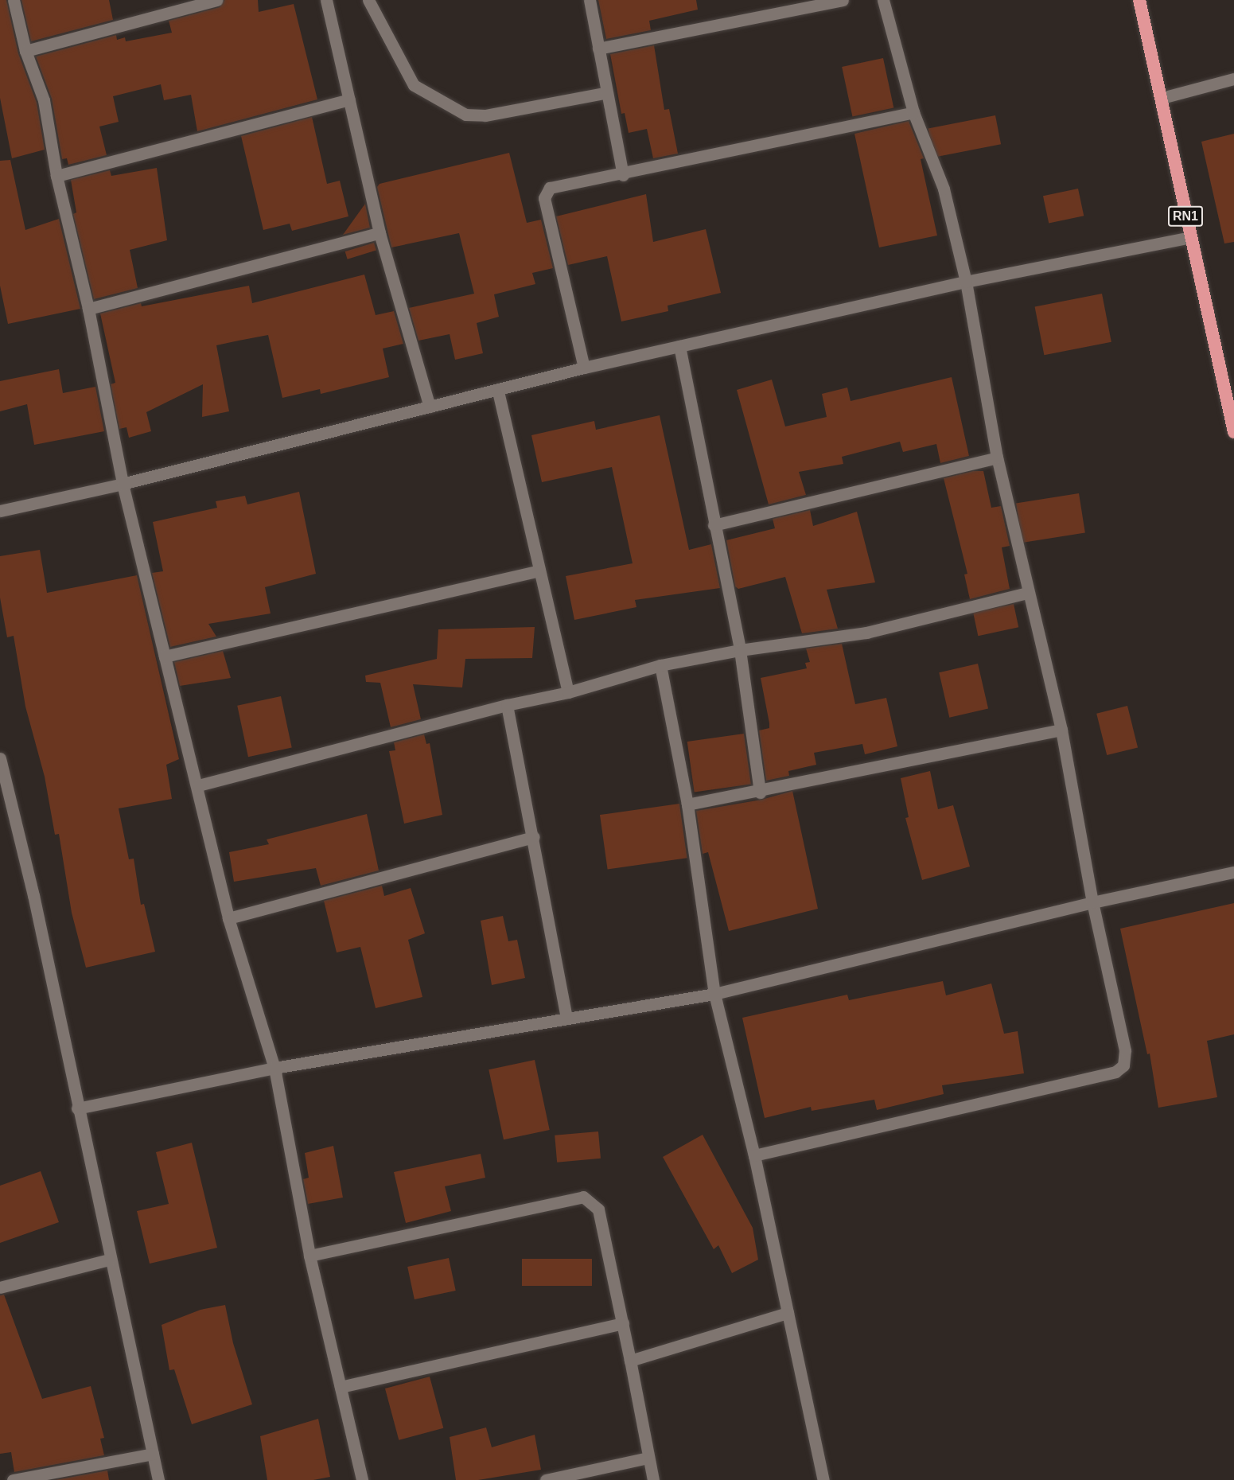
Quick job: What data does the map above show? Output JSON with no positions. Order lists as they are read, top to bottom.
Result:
{
  "streets": {
    "highway": ["RN1"]
  }
}
